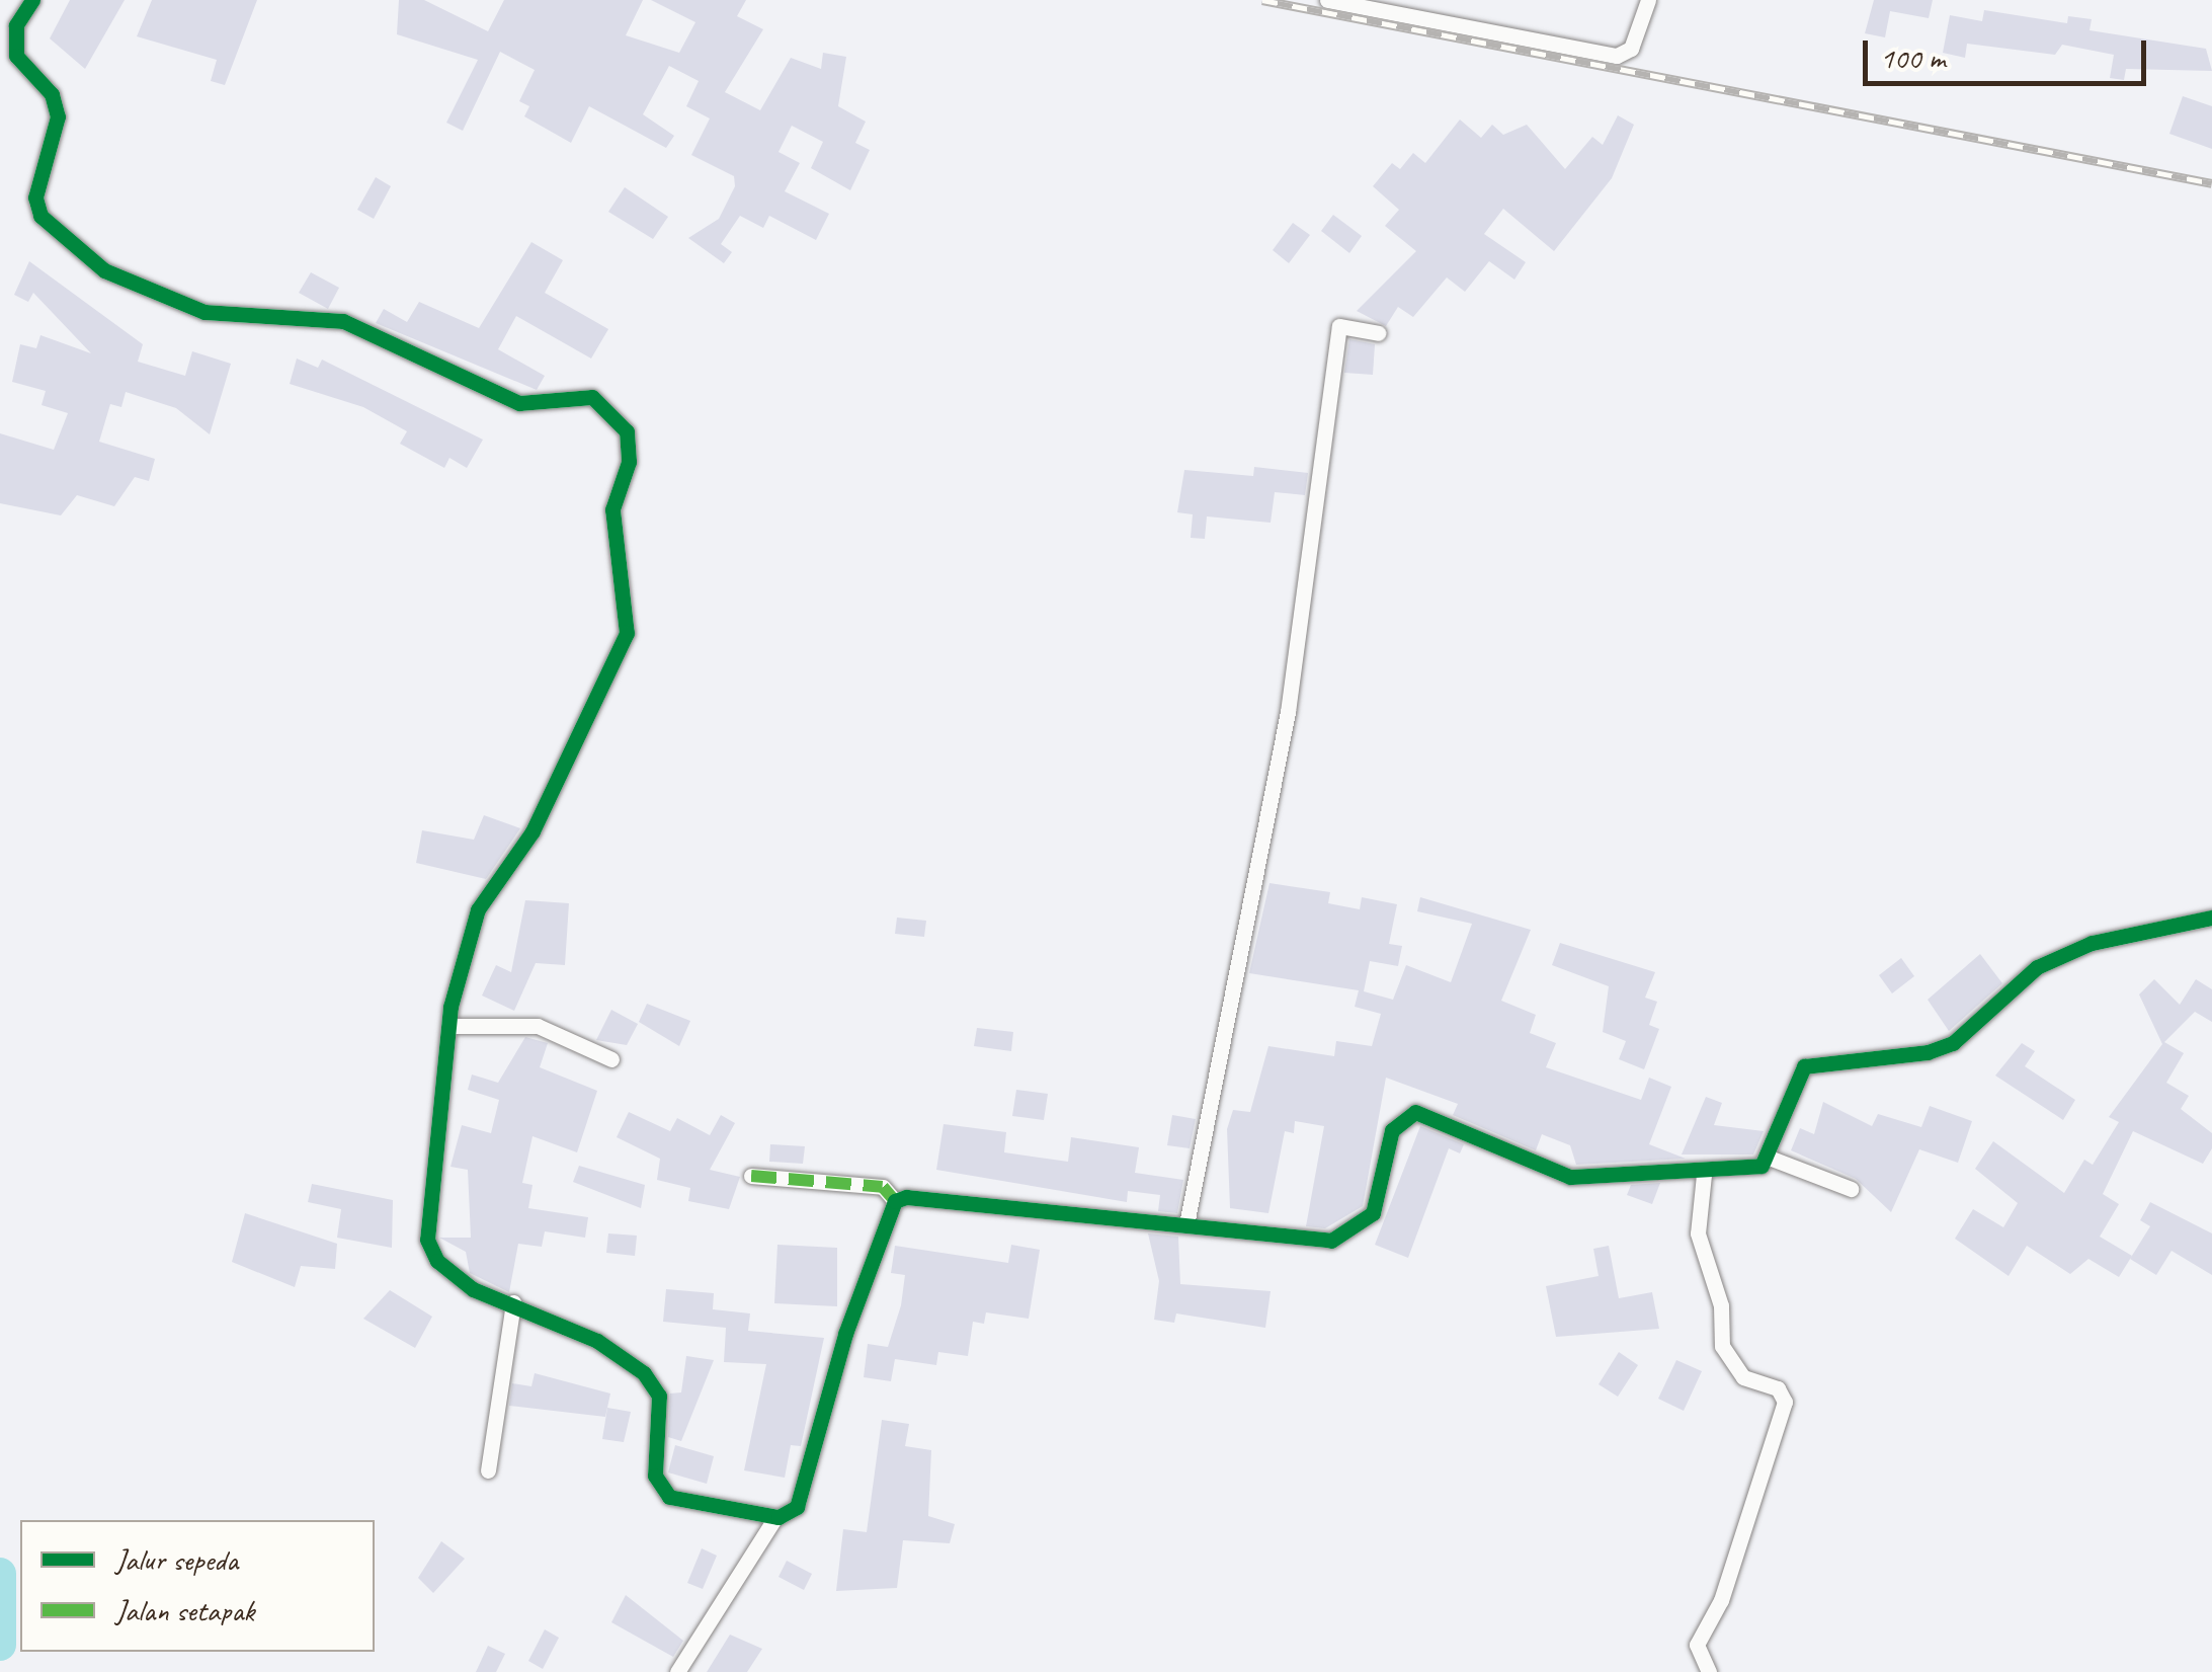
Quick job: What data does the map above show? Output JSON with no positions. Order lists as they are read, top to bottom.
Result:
{
  "legend": ["Jalur sepeda", "Jalan setapak"],
  "scale_bar": "100 m"
}
